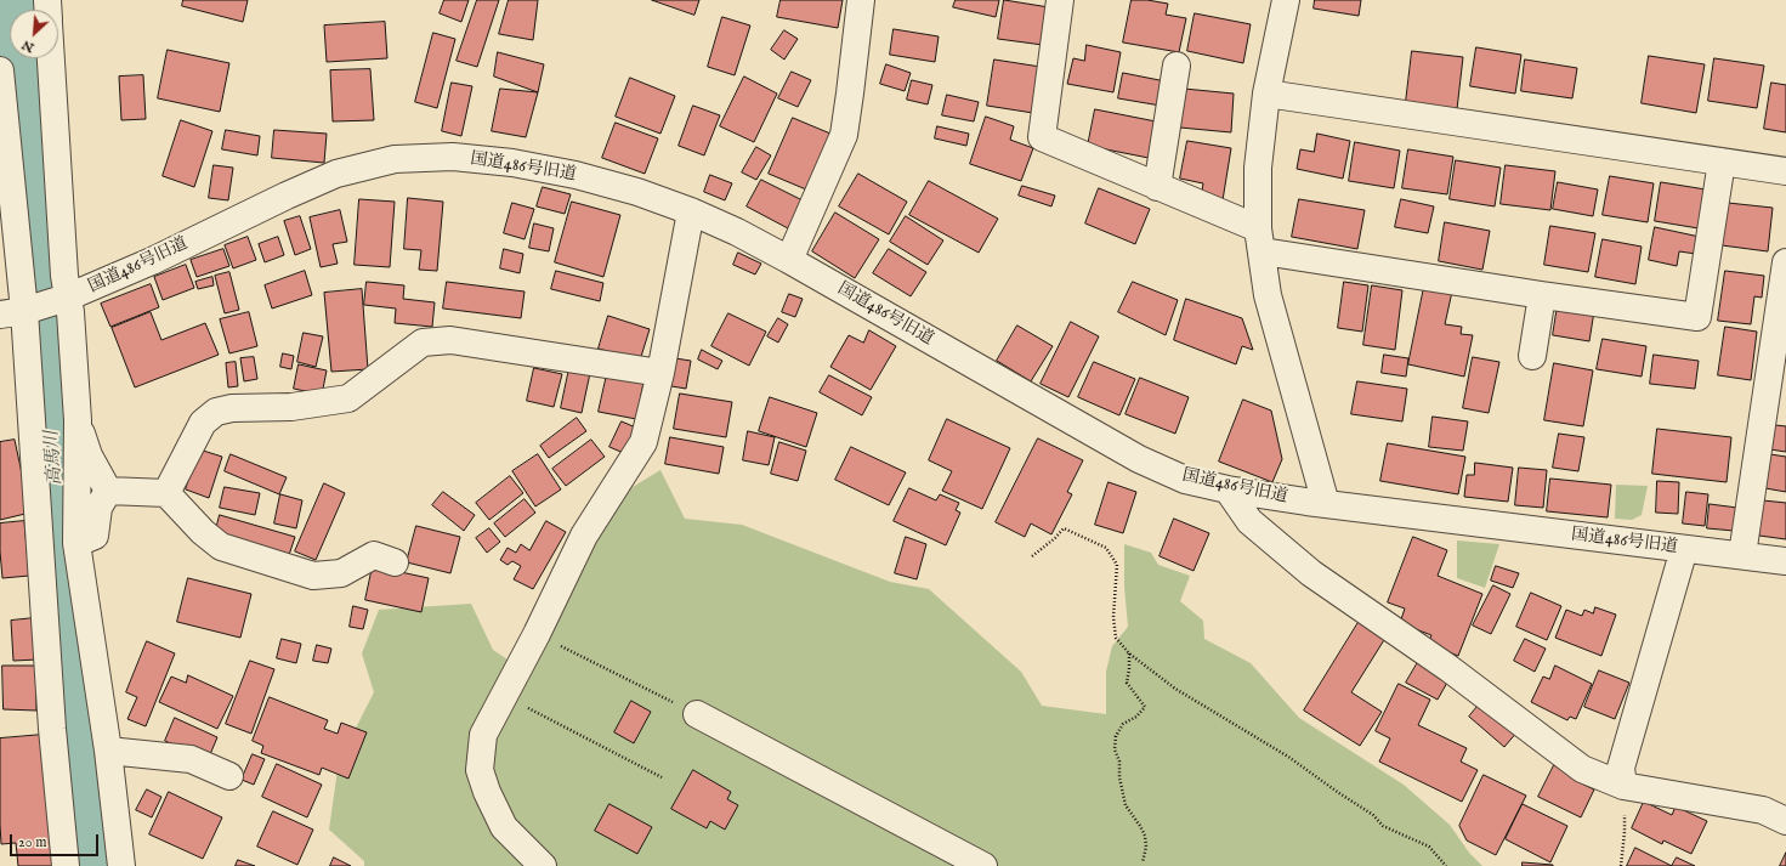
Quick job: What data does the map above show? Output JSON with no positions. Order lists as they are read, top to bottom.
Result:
{
  "streets": {
    "street": ["国道486号旧道"]
  },
  "water": ["高馬川"],
  "scale_bar": "20 m",
  "north": "bottom left"
}
